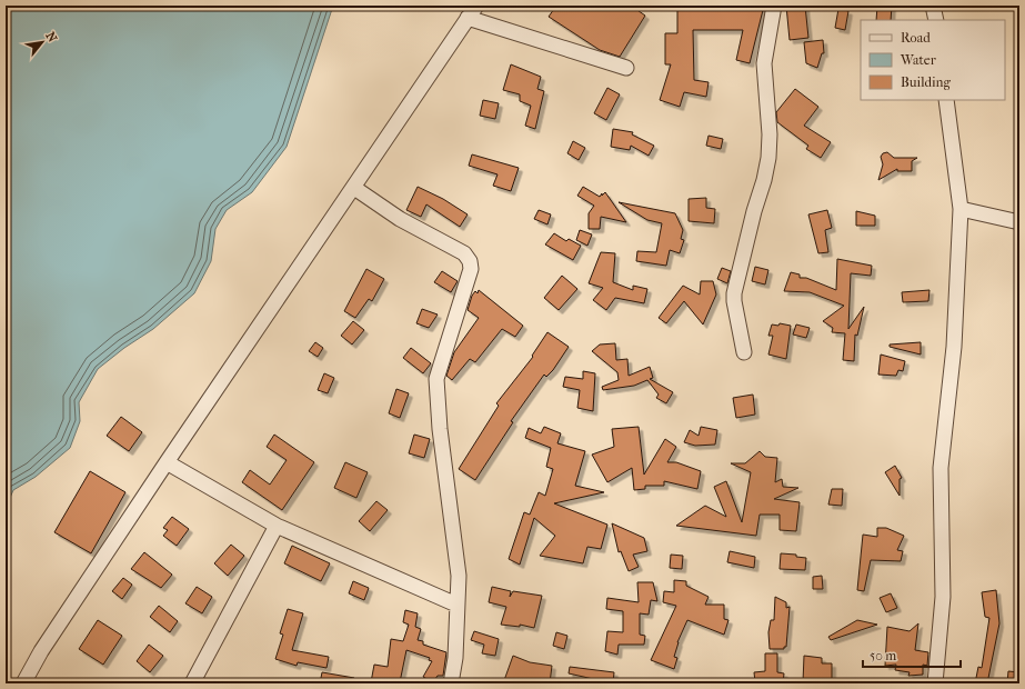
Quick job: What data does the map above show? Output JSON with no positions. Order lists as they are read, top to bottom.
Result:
{
  "legend": ["Road", "Water", "Building"],
  "scale_bar": "50 m",
  "north": "top right"
}
